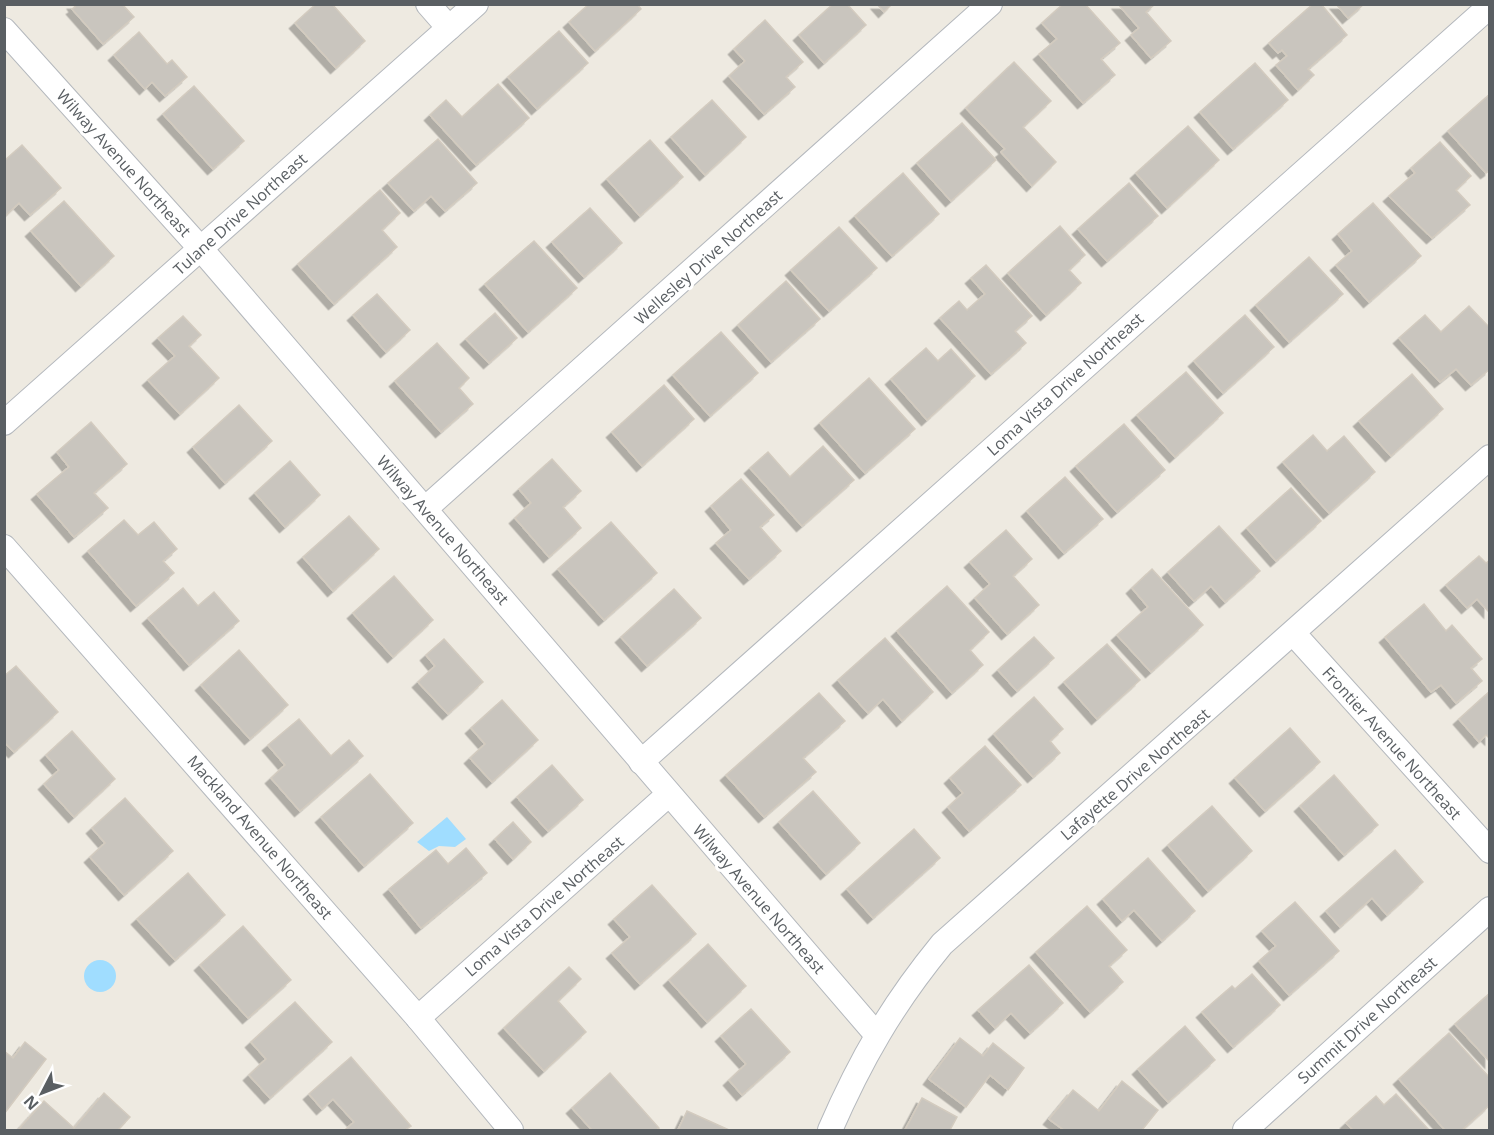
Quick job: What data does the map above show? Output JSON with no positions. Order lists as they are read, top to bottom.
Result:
{
  "streets": {
    "street": [
      "Wilway Avenue Northeast",
      "Tulane Drive Northeast",
      "Wellesley Drive Northeast",
      "Loma Vista Drive Northeast",
      "Frontier Avenue Northeast",
      "Lafayette Drive Northeast",
      "Mackland Avenue Northeast",
      "Summit Drive Northeast"
    ]
  },
  "crossings": [
    ["Wilway Avenue Northeast", "Tulane Drive Northeast"],
    ["Wilway Avenue Northeast", "Wellesley Drive Northeast"],
    ["Wilway Avenue Northeast", "Loma Vista Drive Northeast"],
    ["Wilway Avenue Northeast", "Lafayette Drive Northeast"],
    ["Loma Vista Drive Northeast", "Mackland Avenue Northeast"],
    ["Frontier Avenue Northeast", "Lafayette Drive Northeast"]
  ],
  "north": "bottom left"
}
